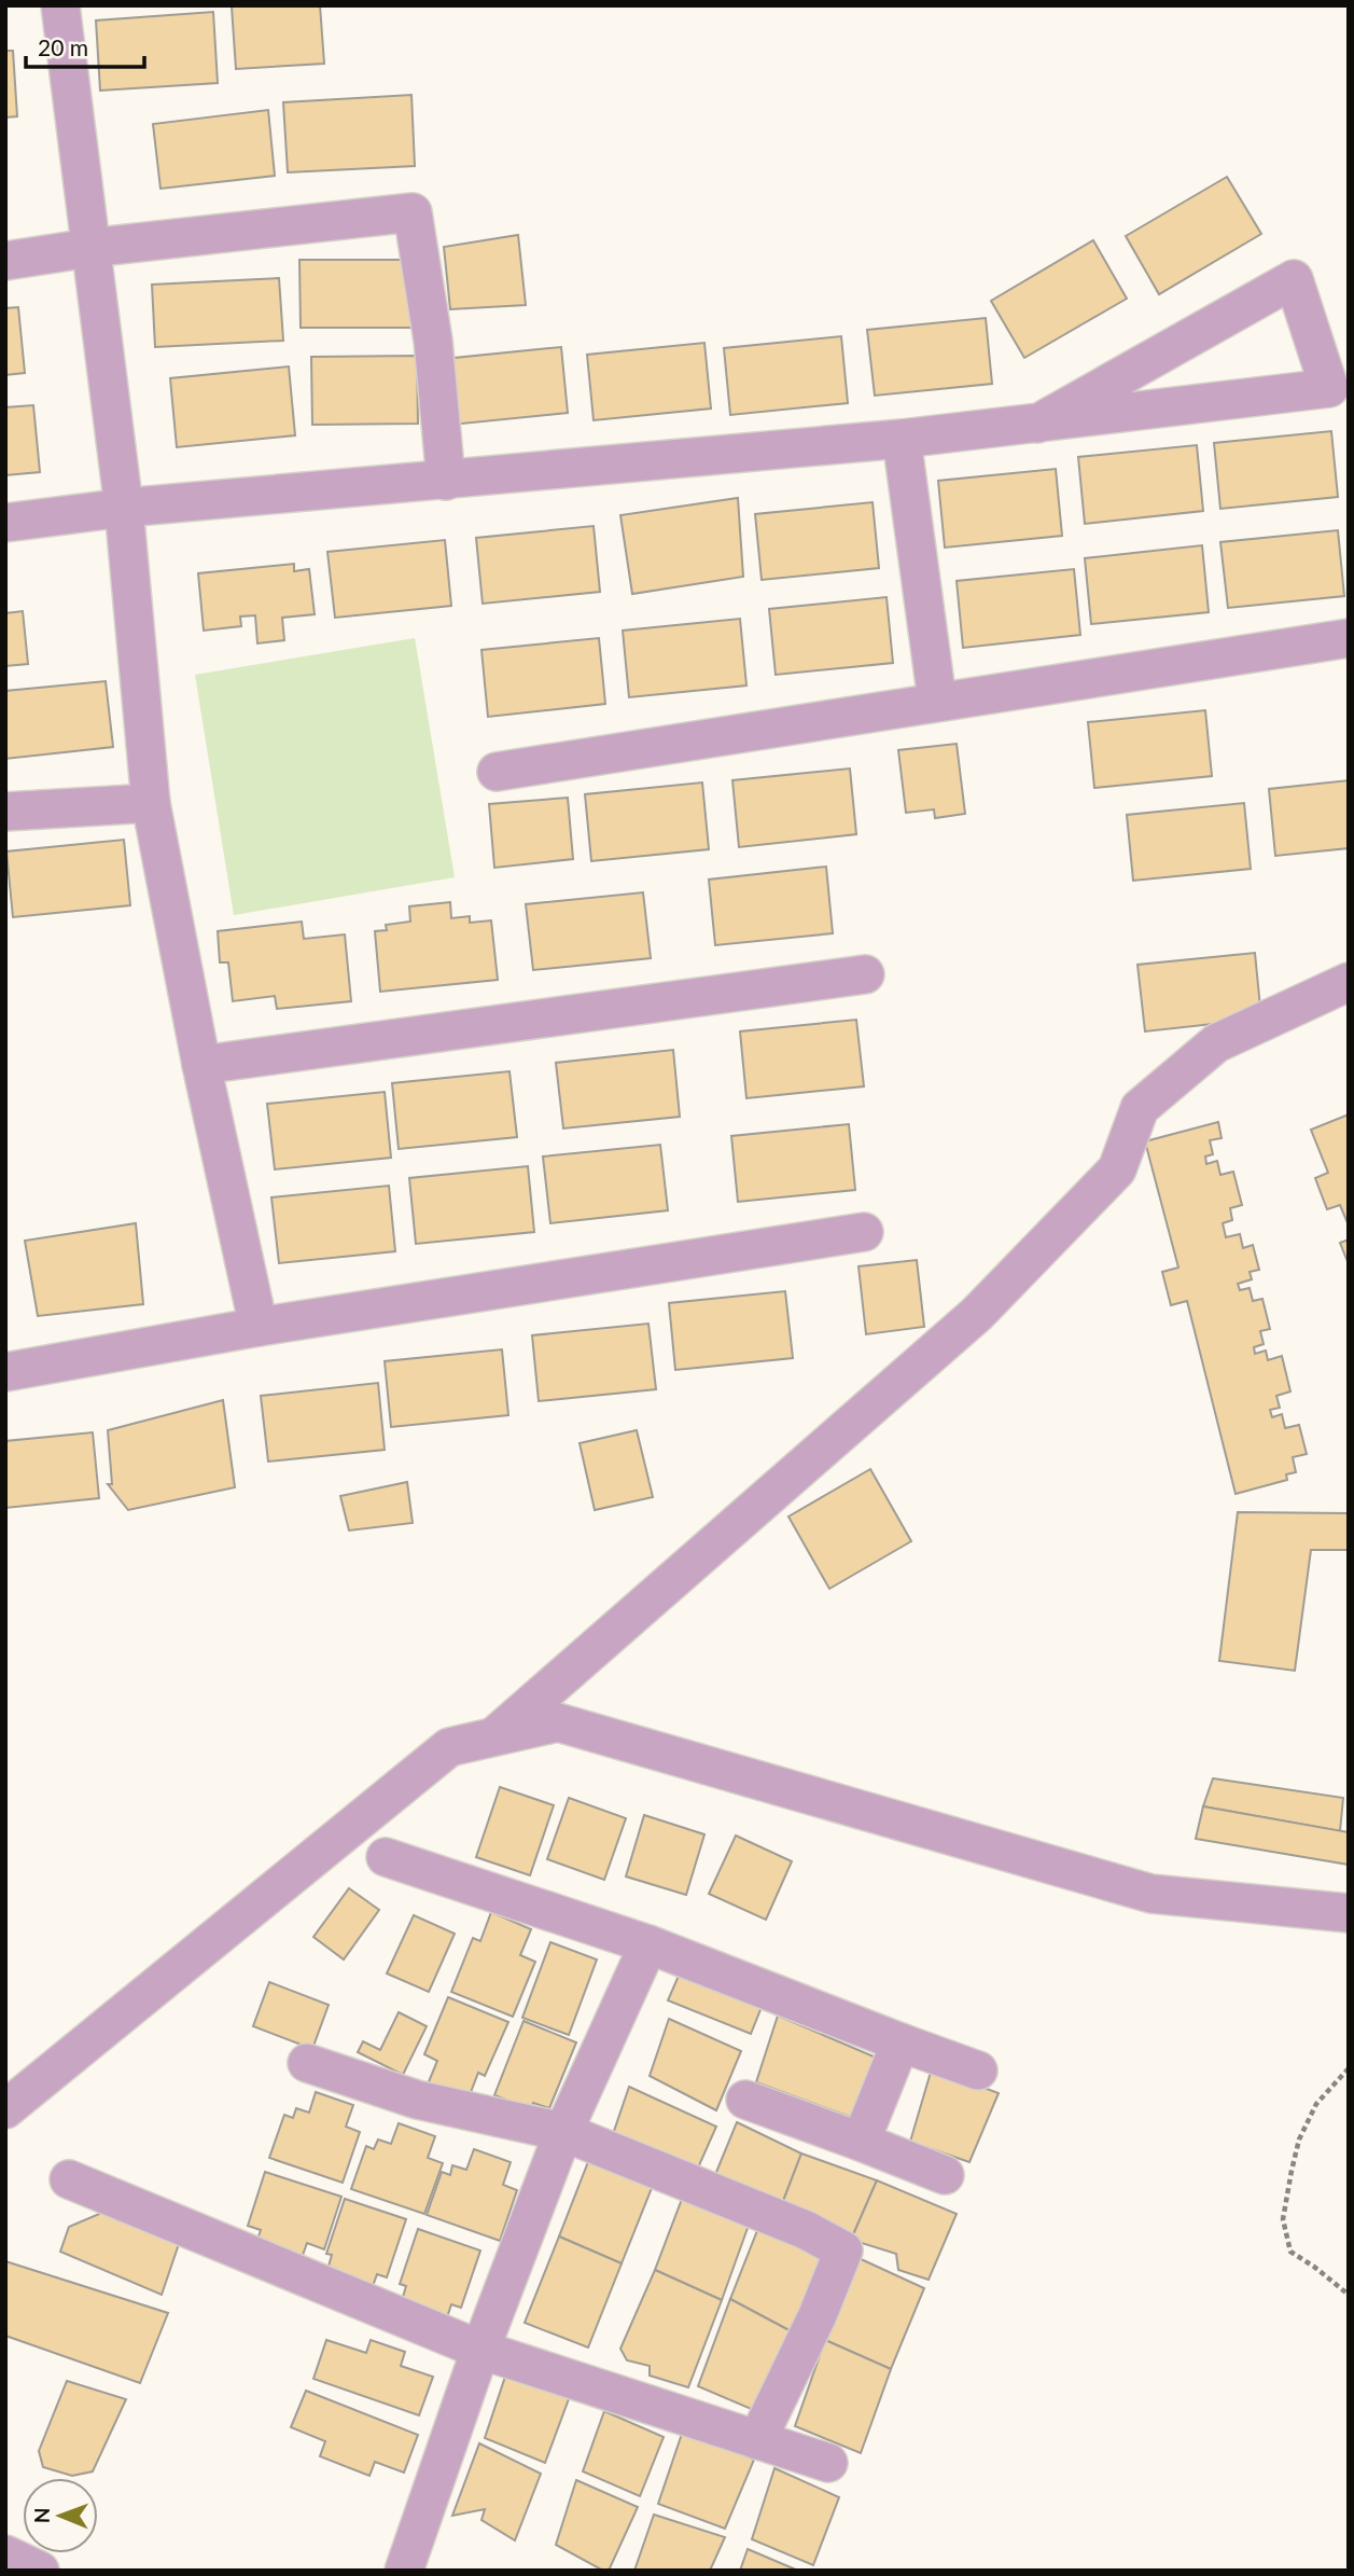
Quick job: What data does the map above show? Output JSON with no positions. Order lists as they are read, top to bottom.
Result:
{
  "scale_bar": "20 m",
  "north": "left"
}
